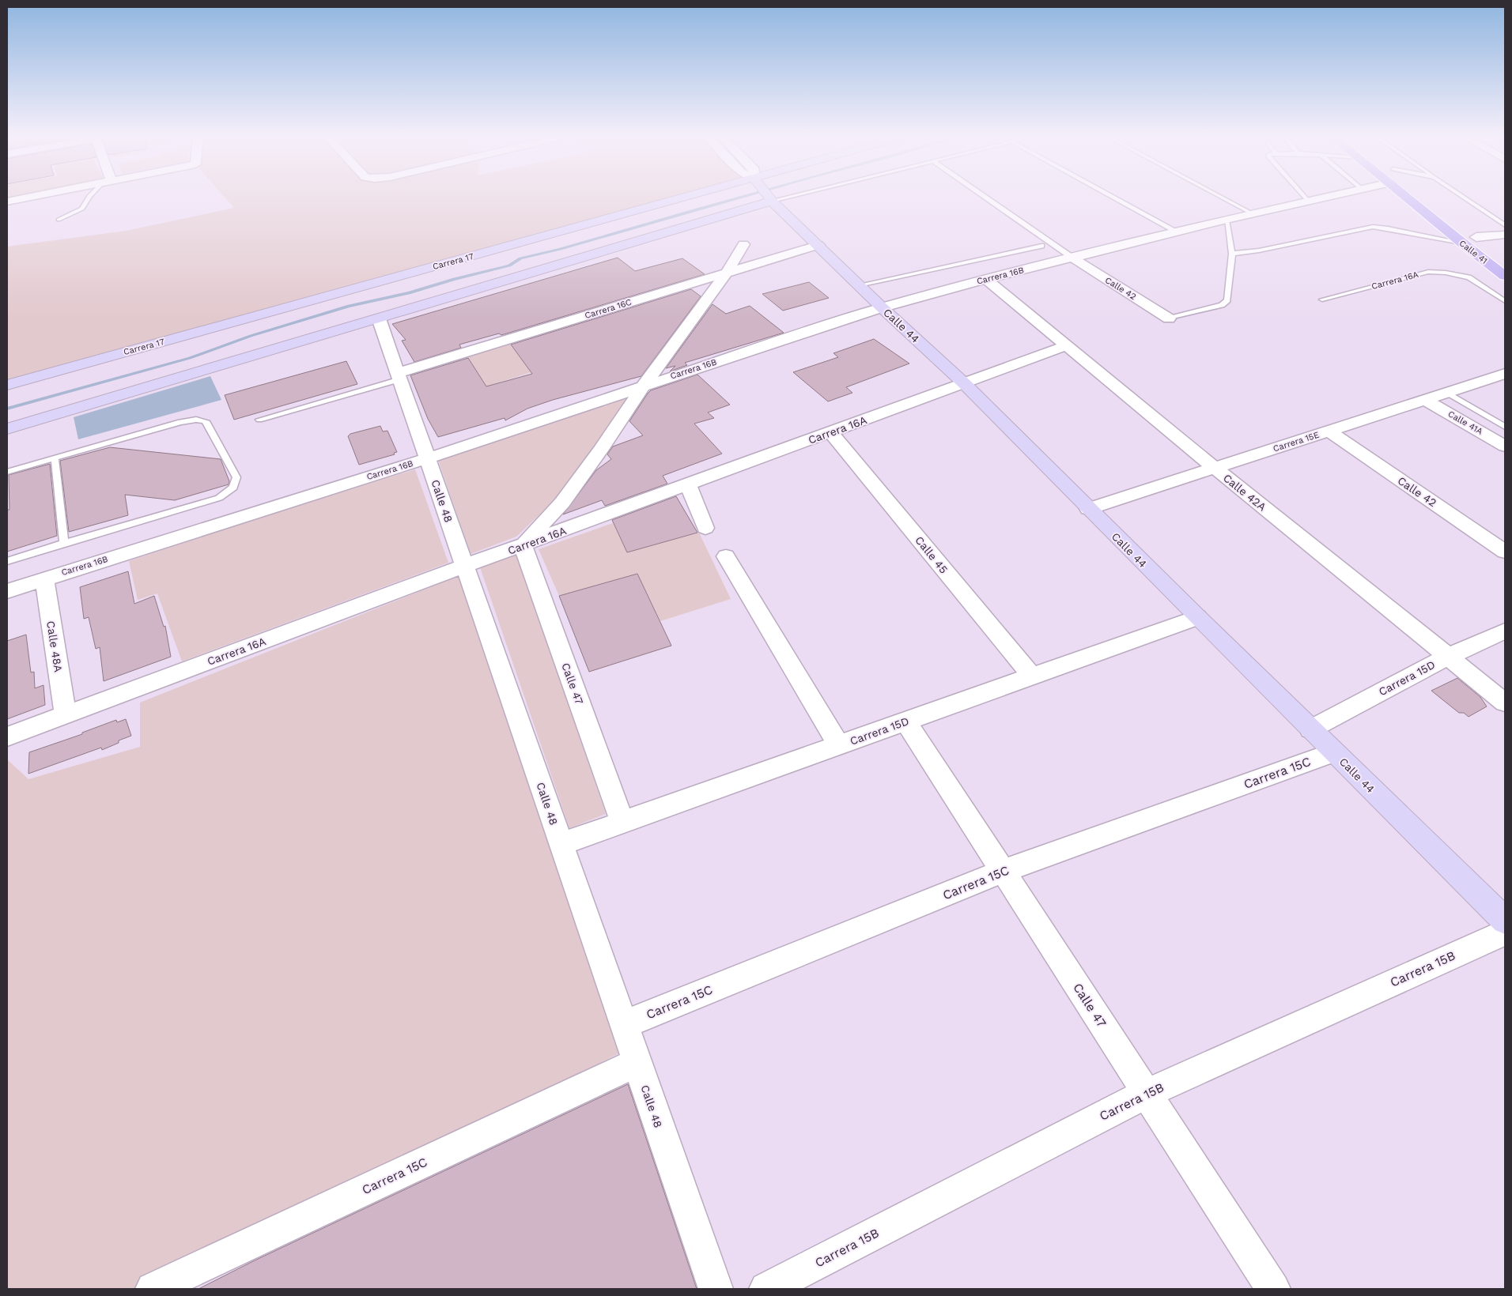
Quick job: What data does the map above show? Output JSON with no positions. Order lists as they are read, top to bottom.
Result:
{
  "streets": {
    "main road": ["Calle 41"],
    "street": [
      "Carrera 17",
      "Carrera 16B",
      "Carrera 16A",
      "Calle 42",
      "Carrera 16C",
      "Calle 44",
      "Calle 41A",
      "Carrera 15E",
      "Calle 42A",
      "Calle 48",
      "Calle 45",
      "Calle 48A",
      "Carrera 15D",
      "Calle 47",
      "Carrera 15C",
      "Carrera 15B"
    ]
  },
  "crossings": [
    ["Carrera 17", "Calle 48"],
    ["Carrera 16B", "Calle 42"],
    ["Carrera 16B", "Calle 44"],
    ["Carrera 16B", "Calle 42A"],
    ["Carrera 16B", "Calle 48"],
    ["Carrera 16B", "Calle 48A"],
    ["Carrera 16A", "Calle 44"],
    ["Carrera 16A", "Calle 42A"],
    ["Carrera 16A", "Calle 48"],
    ["Carrera 16A", "Calle 45"],
    ["Carrera 16A", "Calle 48A"],
    ["Carrera 16A", "Calle 47"],
    ["Calle 42", "Carrera 15E"],
    ["Carrera 16C", "Calle 44"],
    ["Carrera 16C", "Calle 48"],
    ["Calle 44", "Carrera 15E"],
    ["Calle 44", "Carrera 15D"],
    ["Calle 44", "Carrera 15C"],
    ["Calle 41A", "Carrera 15E"],
    ["Carrera 15E", "Calle 42A"],
    ["Calle 42A", "Carrera 15D"],
    ["Calle 48", "Carrera 15D"],
    ["Calle 48", "Carrera 15C"],
    ["Calle 45", "Carrera 15D"],
    ["Carrera 15D", "Calle 47"],
    ["Calle 47", "Carrera 15C"],
    ["Calle 47", "Carrera 15B"]
  ]
}
